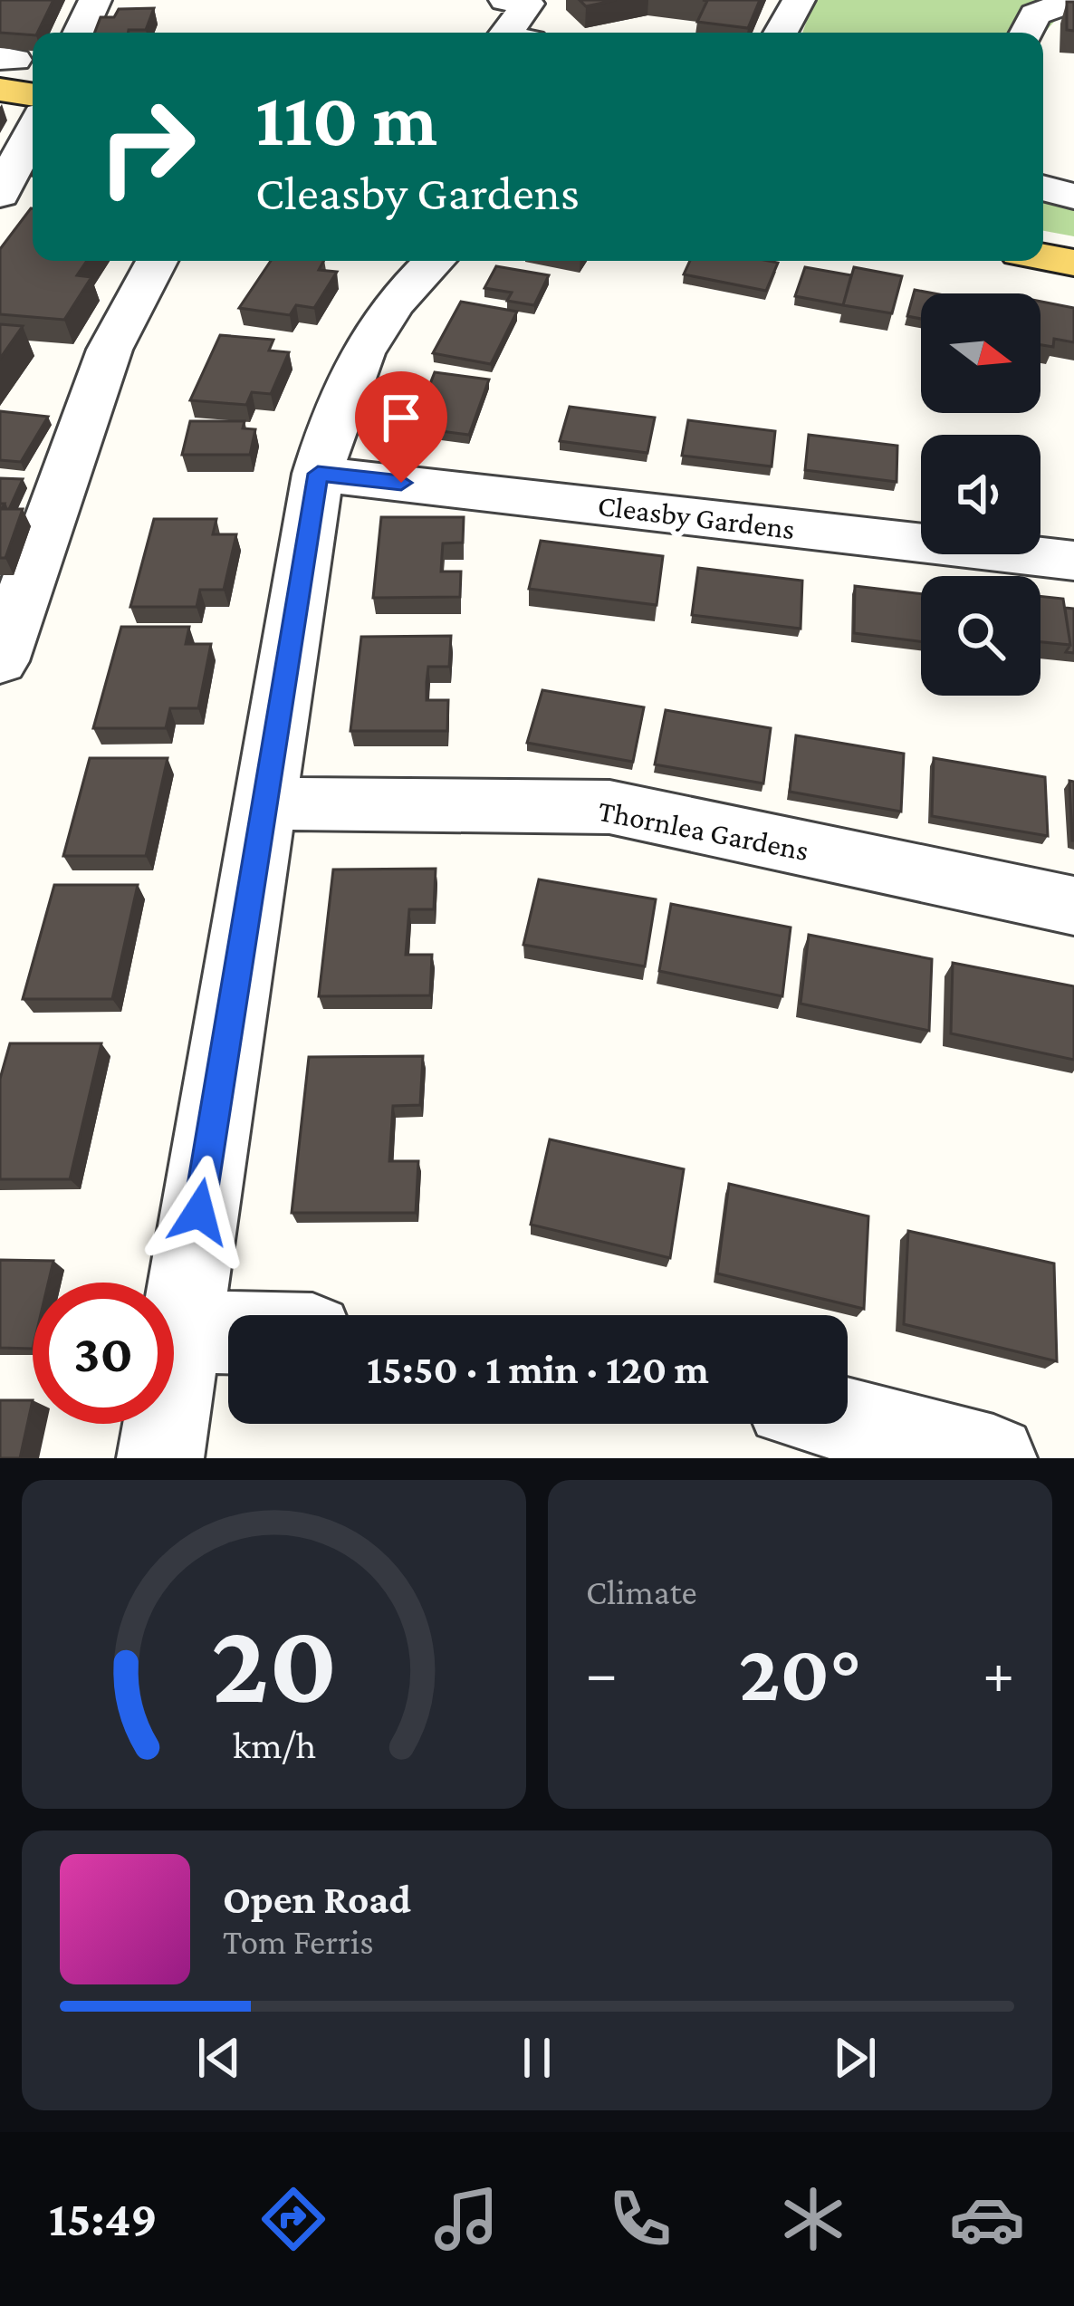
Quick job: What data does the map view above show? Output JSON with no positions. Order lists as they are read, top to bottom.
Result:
{
  "streets": {
    "street": ["Cleasby Gardens", "Thornlea Gardens"]
  },
  "north": "right",
  "page": {
    "turn": ["110 m", "Cleasby Gardens"],
    "limit": "30",
    "trip": "15:50 · 1 min · 120 m",
    "tile": "Climate",
    "heat": ["−", "20°", "+"],
    "song": ["Open Road", "Tom Ferris"],
    "tabs": "15:49",
    "gauge": ["20", "km/h"]
  }
}
